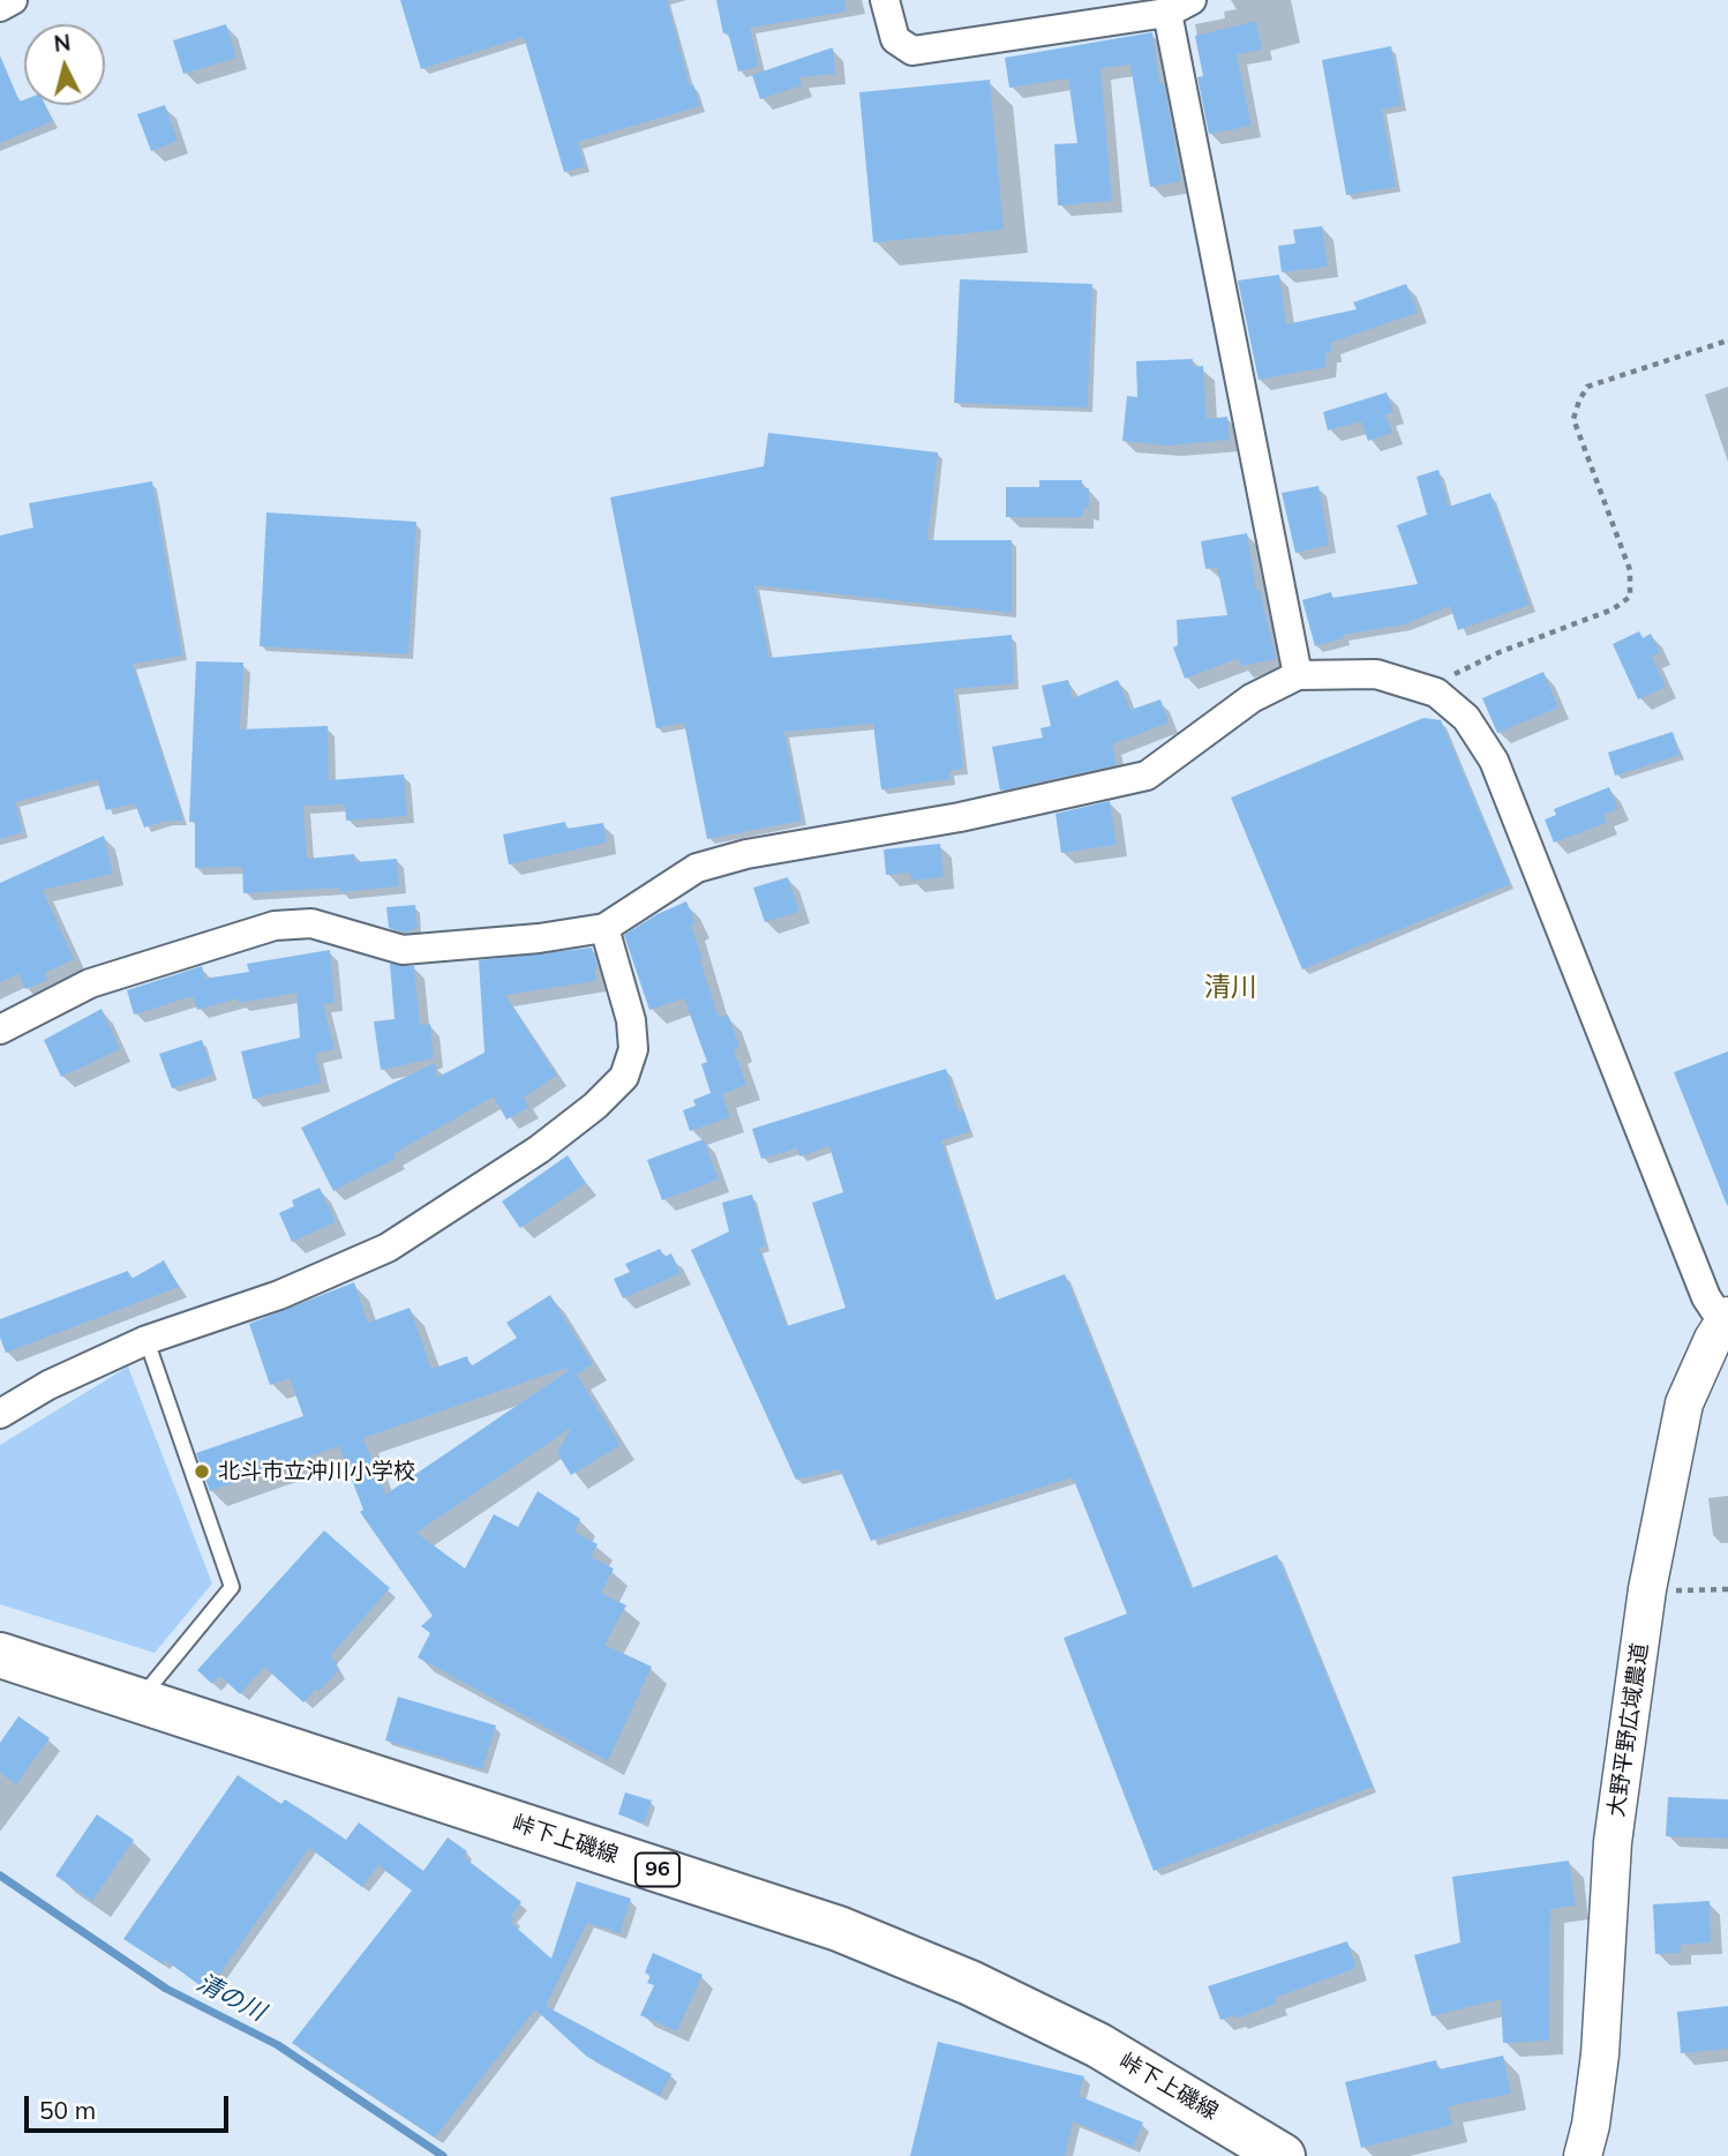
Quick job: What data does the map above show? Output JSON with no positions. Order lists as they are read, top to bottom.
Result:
{
  "streets": {
    "main road": ["峠下上磯線", "96"],
    "street": ["大野平野広域農道"]
  },
  "districts": ["清川"],
  "water": ["清の川"],
  "places": ["北斗市立沖川小学校"],
  "scale_bar": "50 m",
  "north": "top"
}
